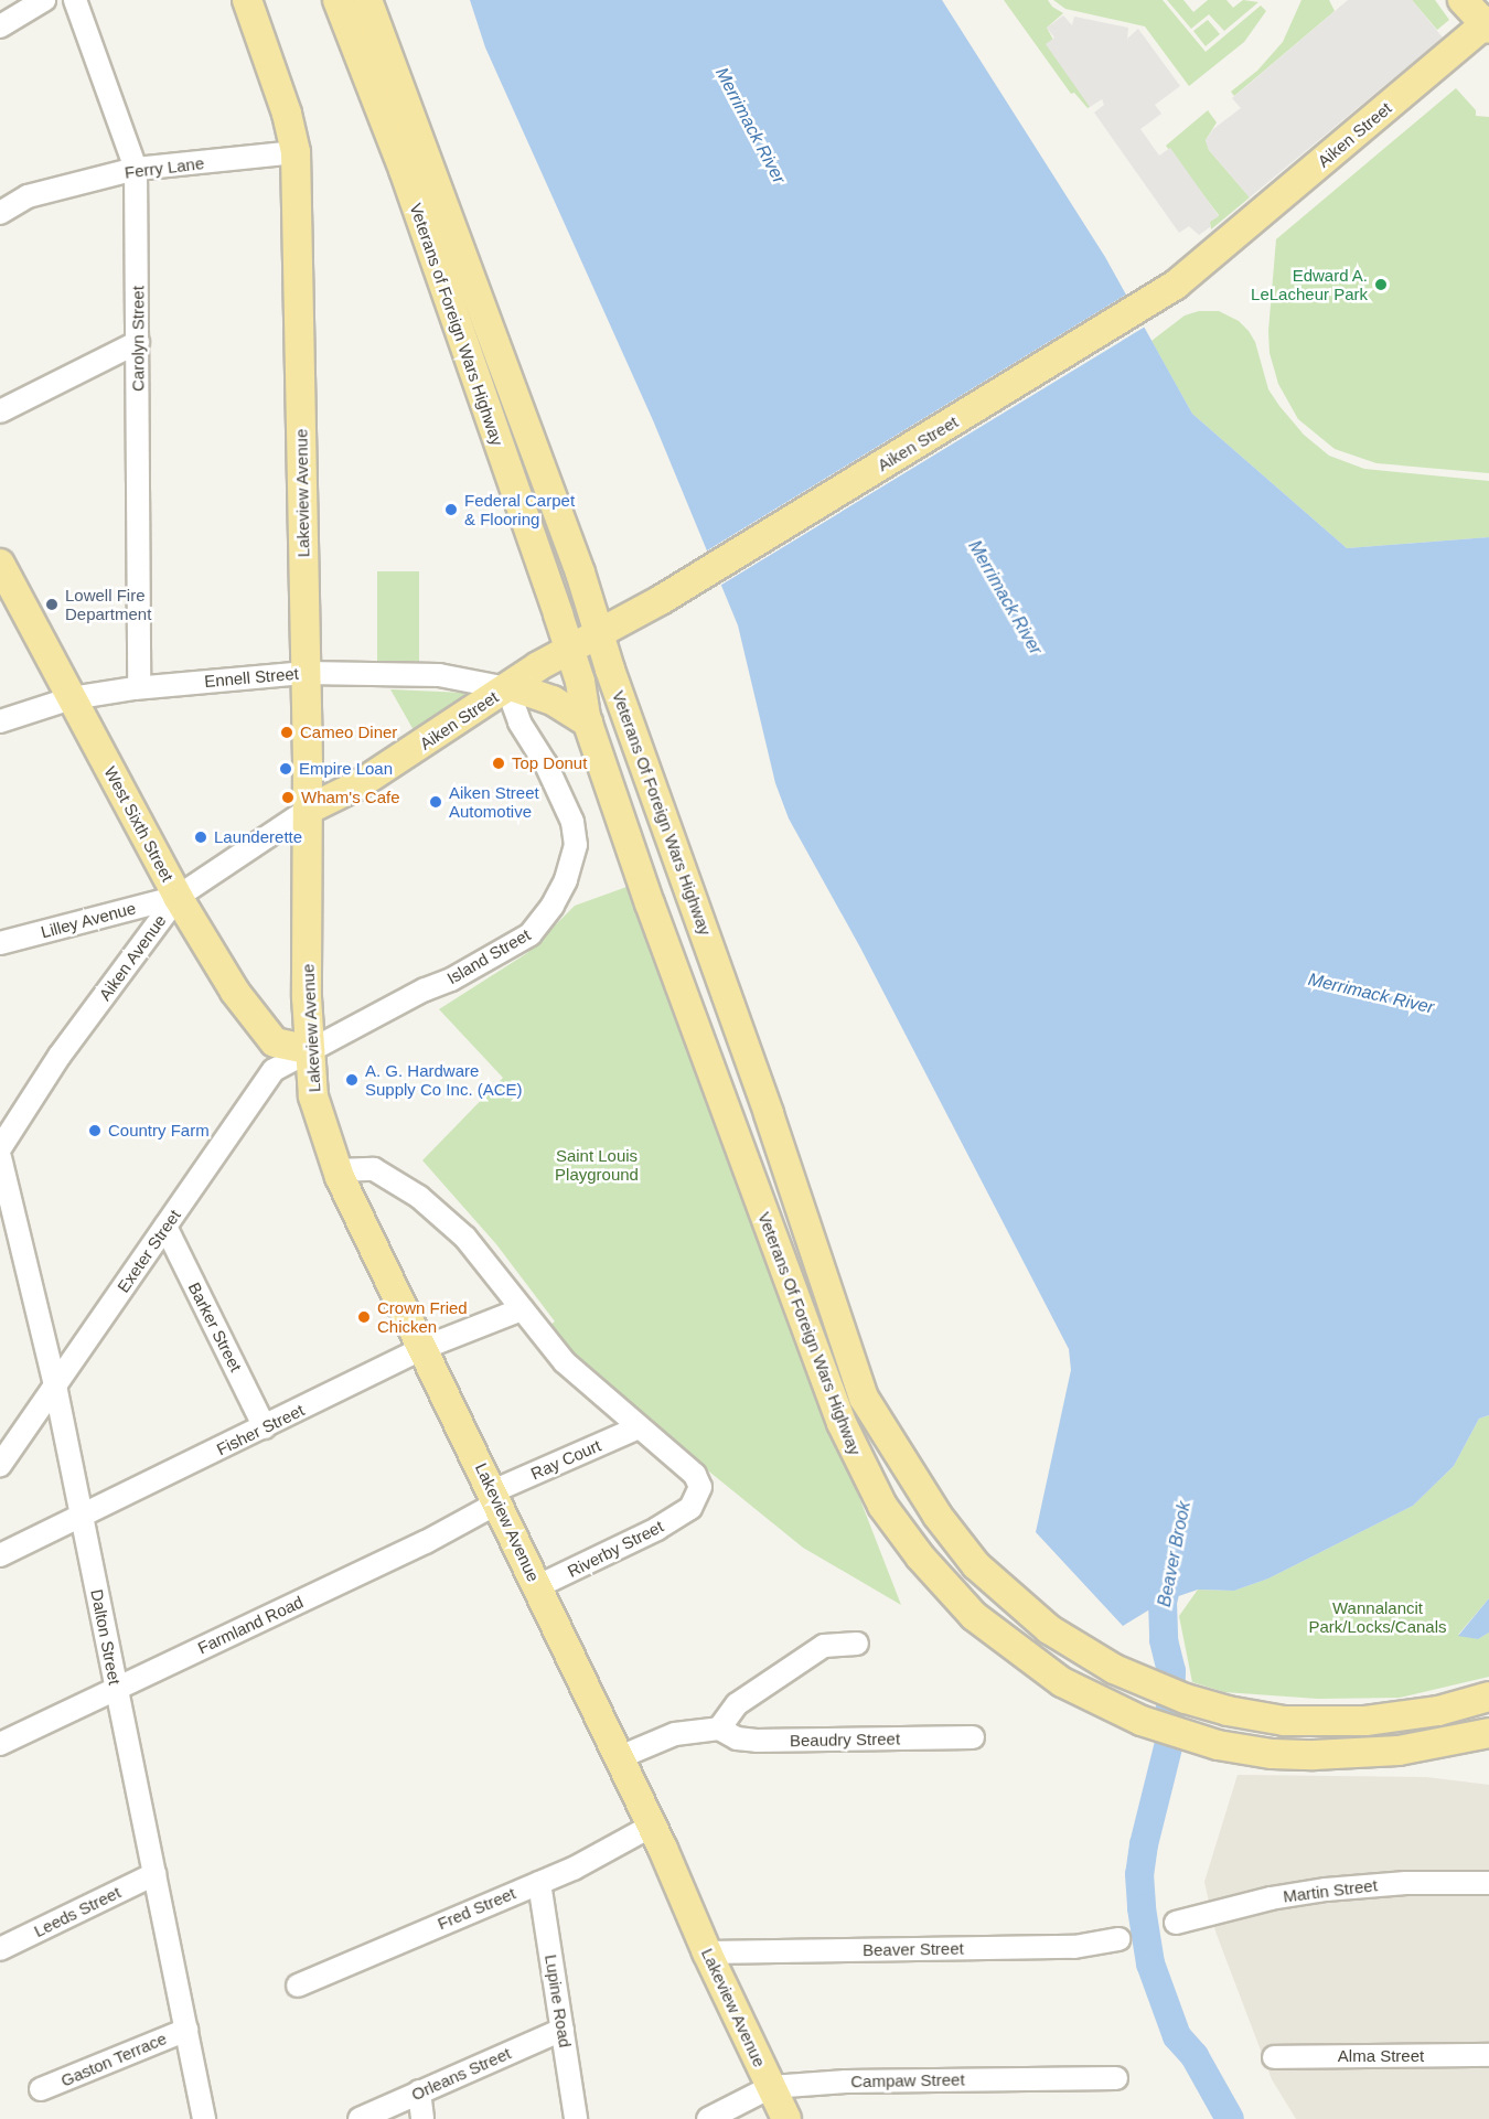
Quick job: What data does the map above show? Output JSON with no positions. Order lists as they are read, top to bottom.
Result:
{
  "streets": {
    "main road": [
      "Aiken Street",
      "Veterans of Foreign Wars Highway",
      "Lakeview Avenue",
      "Veterans Of Foreign Wars Highway",
      "West Sixth Street"
    ],
    "street": [
      "Ferry Lane",
      "Carolyn Street",
      "Ennell Street",
      "Lilley Avenue",
      "Island Street",
      "Aiken Avenue",
      "Exeter Street",
      "Barker Street",
      "Fisher Street",
      "Ray Court",
      "Riverby Street",
      "Farmland Road",
      "Dalton Street",
      "Beaudry Street",
      "Martin Street",
      "Fred Street",
      "Leeds Street",
      "Beaver Street",
      "Lupine Road",
      "Alma Street",
      "Gaston Terrace",
      "Orleans Street",
      "Campaw Street"
    ]
  },
  "crossings": [
    ["Aiken Street", "Veterans of Foreign Wars Highway"],
    ["Aiken Street", "Lakeview Avenue"],
    ["Aiken Street", "Ennell Street"],
    ["Aiken Street", "Veterans Of Foreign Wars Highway"],
    ["Aiken Street", "Island Street"],
    ["Aiken Street", "Aiken Avenue"],
    ["Ferry Lane", "Carolyn Street"],
    ["Ferry Lane", "Lakeview Avenue"],
    ["Veterans of Foreign Wars Highway", "Veterans Of Foreign Wars Highway"],
    ["Carolyn Street", "Ennell Street"],
    ["Lakeview Avenue", "Ennell Street"],
    ["Lakeview Avenue", "West Sixth Street"],
    ["Lakeview Avenue", "Island Street"],
    ["Lakeview Avenue", "Aiken Avenue"],
    ["Lakeview Avenue", "Exeter Street"],
    ["Lakeview Avenue", "Fisher Street"],
    ["Lakeview Avenue", "Ray Court"],
    ["Lakeview Avenue", "Riverby Street"],
    ["Lakeview Avenue", "Farmland Road"],
    ["Lakeview Avenue", "Fred Street"],
    ["Lakeview Avenue", "Beaver Street"],
    ["Lakeview Avenue", "Campaw Street"],
    ["Ennell Street", "West Sixth Street"],
    ["Ennell Street", "Island Street"],
    ["West Sixth Street", "Lilley Avenue"],
    ["West Sixth Street", "Island Street"],
    ["West Sixth Street", "Aiken Avenue"],
    ["West Sixth Street", "Exeter Street"],
    ["Lilley Avenue", "Aiken Avenue"],
    ["Island Street", "Exeter Street"],
    ["Exeter Street", "Barker Street"],
    ["Exeter Street", "Dalton Street"],
    ["Barker Street", "Fisher Street"],
    ["Fisher Street", "Dalton Street"],
    ["Ray Court", "Riverby Street"],
    ["Ray Court", "Farmland Road"],
    ["Farmland Road", "Dalton Street"],
    ["Dalton Street", "Leeds Street"],
    ["Dalton Street", "Gaston Terrace"],
    ["Fred Street", "Lupine Road"],
    ["Lupine Road", "Orleans Street"]
  ],
  "water": ["Merrimack River", "Beaver Brook"],
  "parks": ["Saint Louis Playground", "Wannalancit Park/Locks/Canals"],
  "places": [
    "Edward A. LeLacheur Park",
    "Federal Carpet & Flooring",
    "Lowell Fire Department",
    "Cameo Diner",
    "Top Donut",
    "Empire Loan",
    "Wham's Cafe",
    "Aiken Street Automotive",
    "Launderette",
    "A. G. Hardware Supply Co Inc. (ACE)",
    "Country Farm",
    "Crown Fried Chicken"
  ]
}
